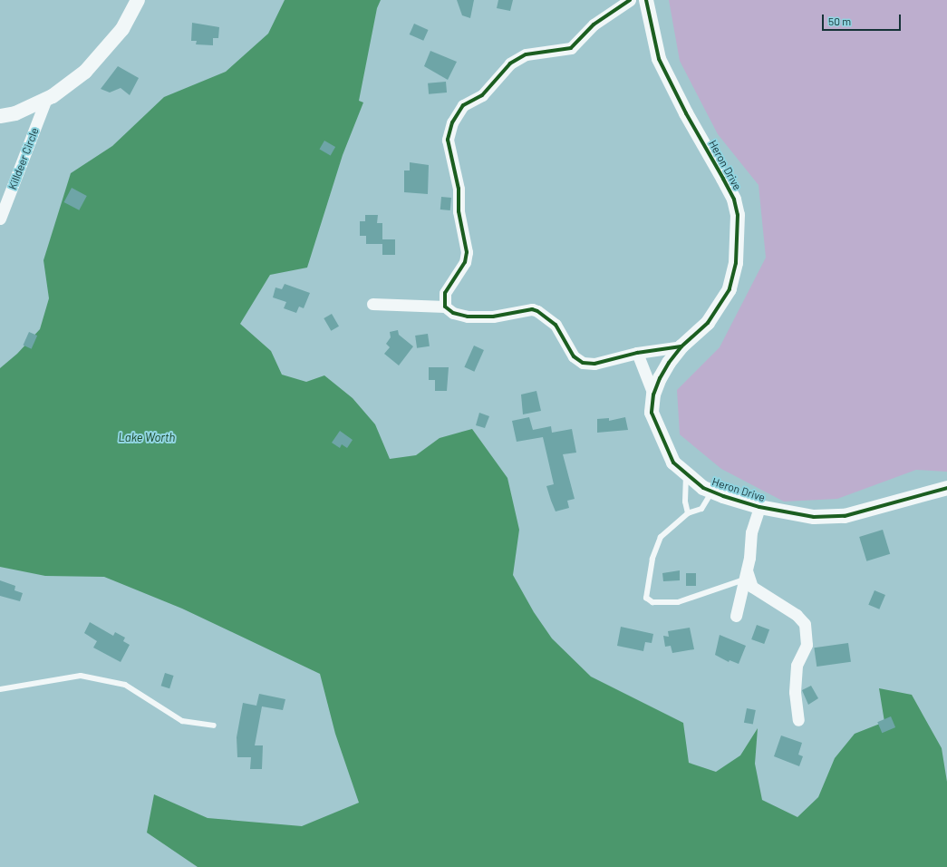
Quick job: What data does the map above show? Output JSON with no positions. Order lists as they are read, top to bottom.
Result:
{
  "streets": {
    "street": ["Killdeer Circle", "Heron Drive"]
  },
  "water": ["Lake Worth"],
  "scale_bar": "50 m"
}
